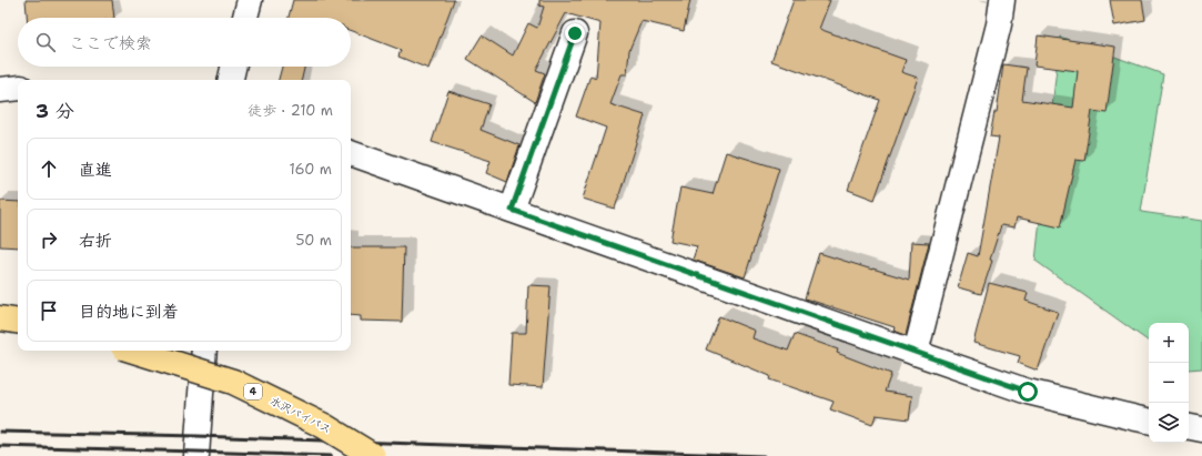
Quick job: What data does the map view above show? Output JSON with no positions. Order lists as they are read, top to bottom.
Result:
{
  "streets": {
    "highway": ["4", "水沢バイパス"]
  },
  "page": {
    "search": "ここで検索",
    "heading": ["3 分", "徒歩 · 210 m"],
    "list": [
      ["直進", "160 m"],
      ["右折", "50 m"],
      "目的地に到着"
    ],
    "map_buttons": ["+", "−"]
  }
}
